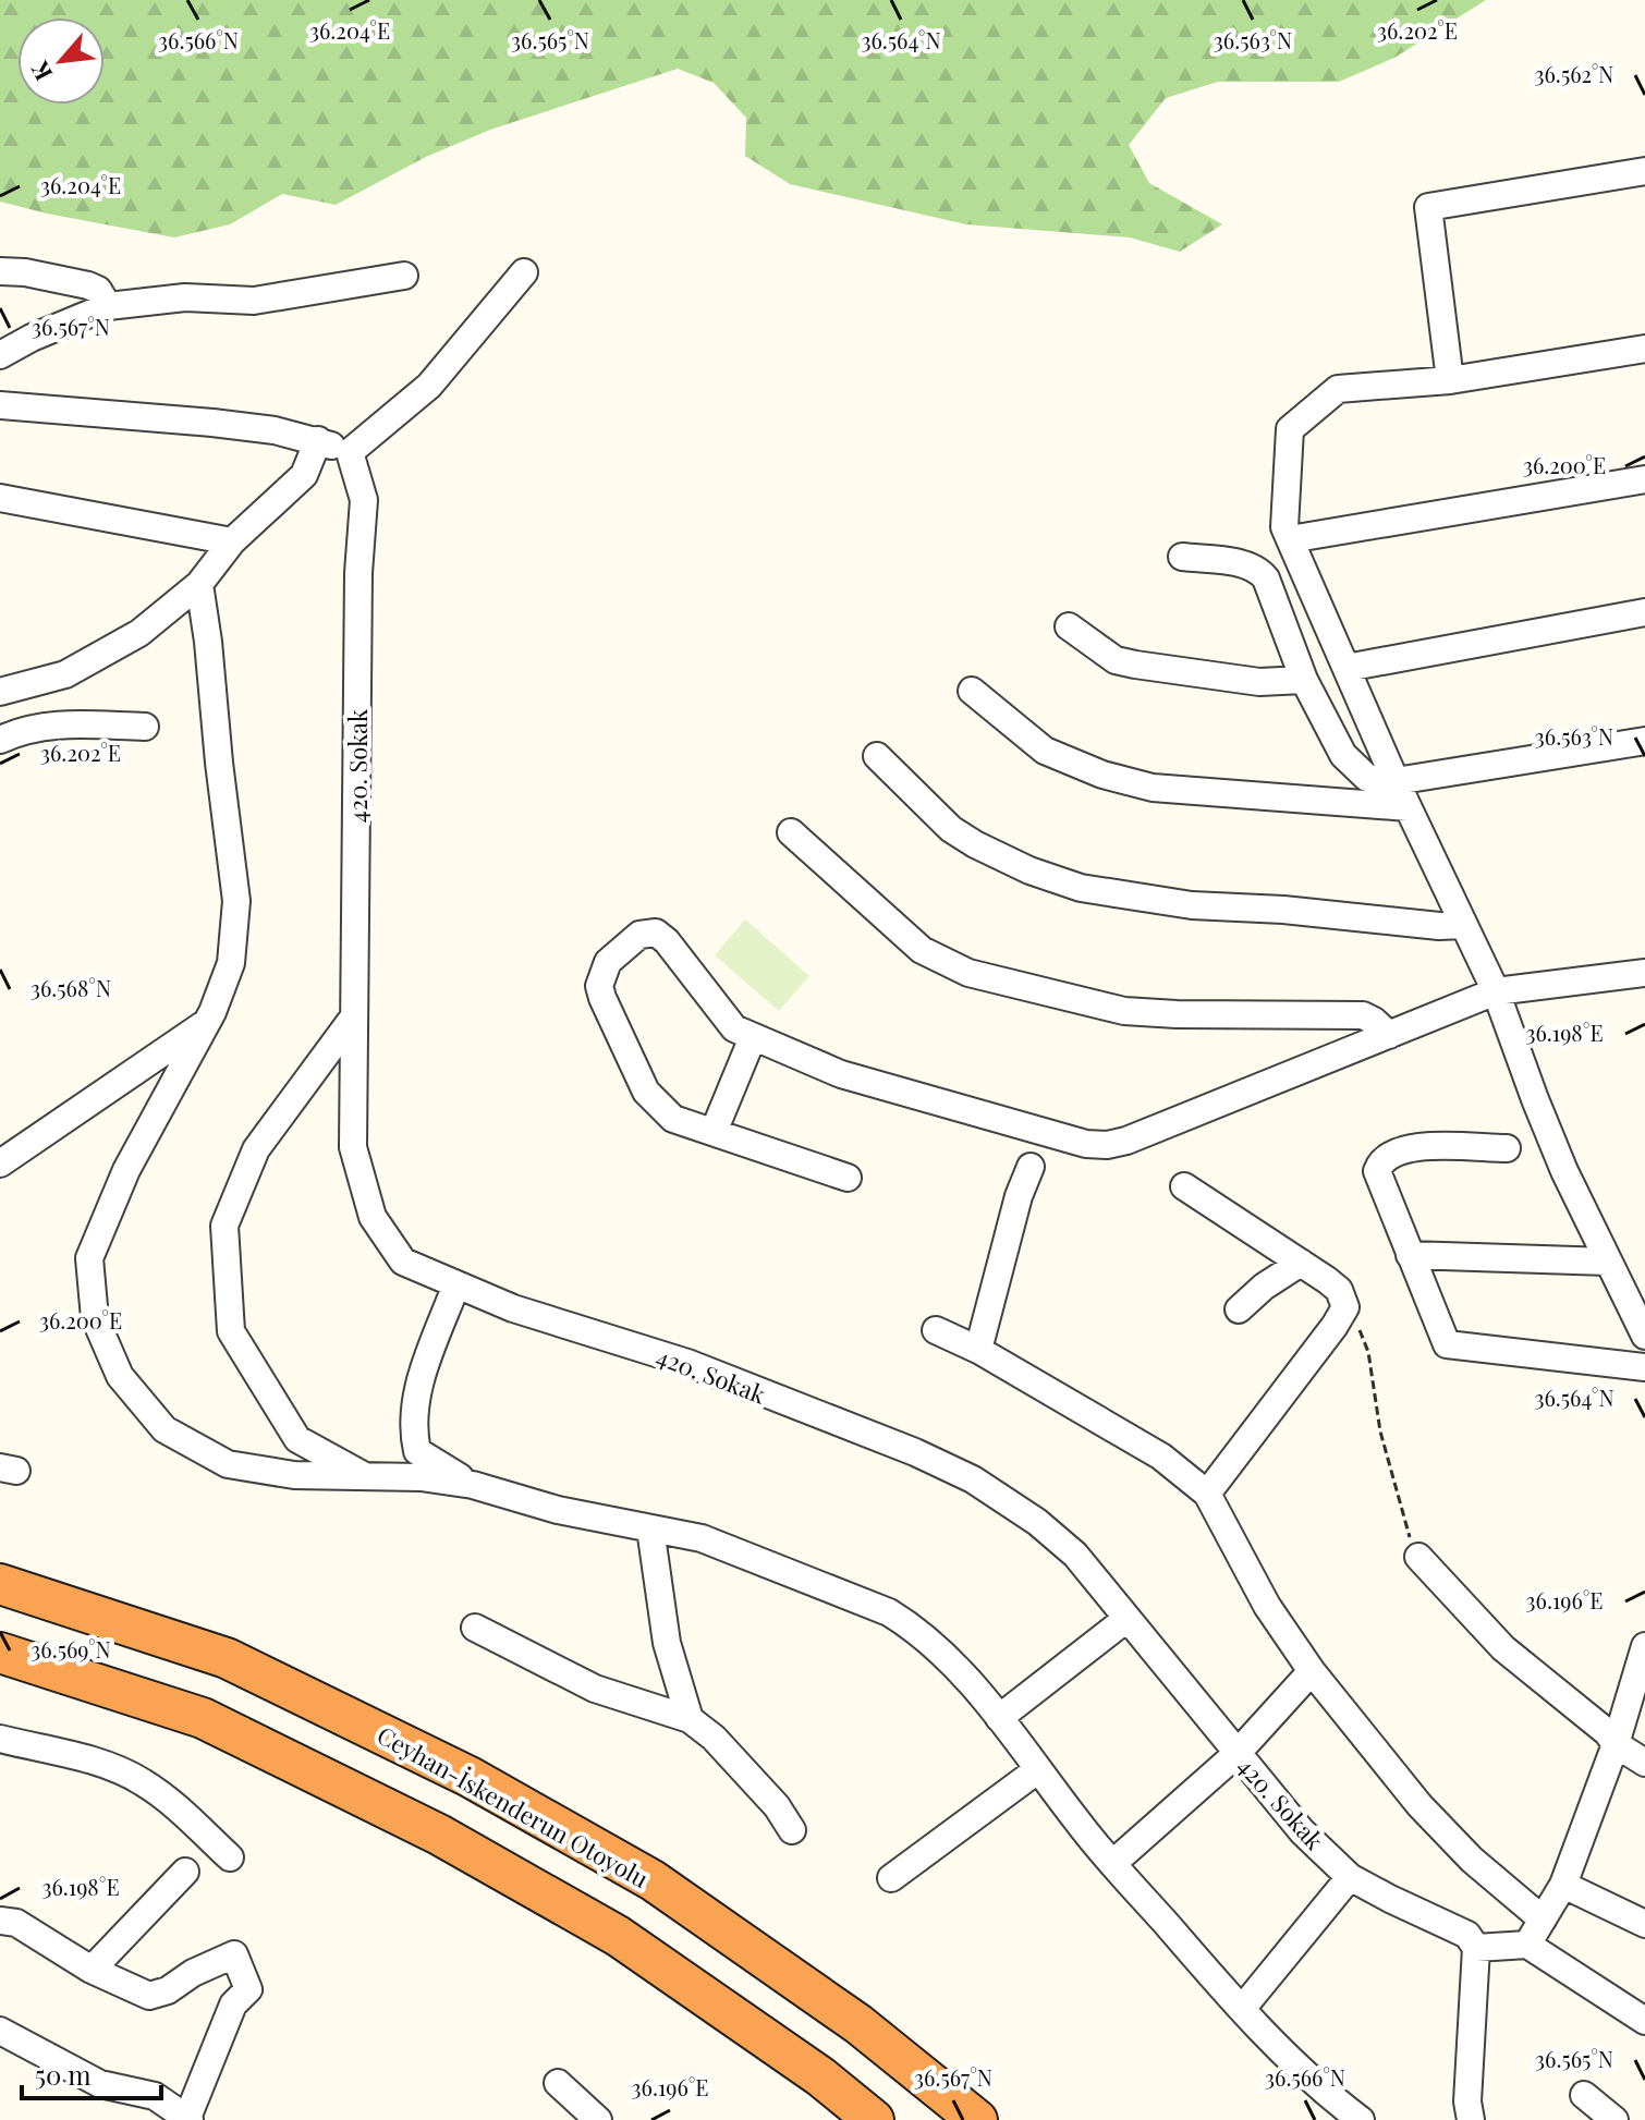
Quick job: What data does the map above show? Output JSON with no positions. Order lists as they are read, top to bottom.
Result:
{
  "streets": {
    "highway": ["Ceyhan-İskenderun Otoyolu"],
    "street": ["420. Sokak"]
  },
  "scale_bar": "50 m",
  "north": "bottom left",
  "coordinates": [
    "36.204°E",
    "36.202°E",
    "36.566°N",
    "36.565°N",
    "36.564°N",
    "36.563°N",
    "36.562°N",
    "36.567°N",
    "36.200°E",
    "36.568°N",
    "36.198°E",
    "36.196°E",
    "36.569°N"
  ]
}
